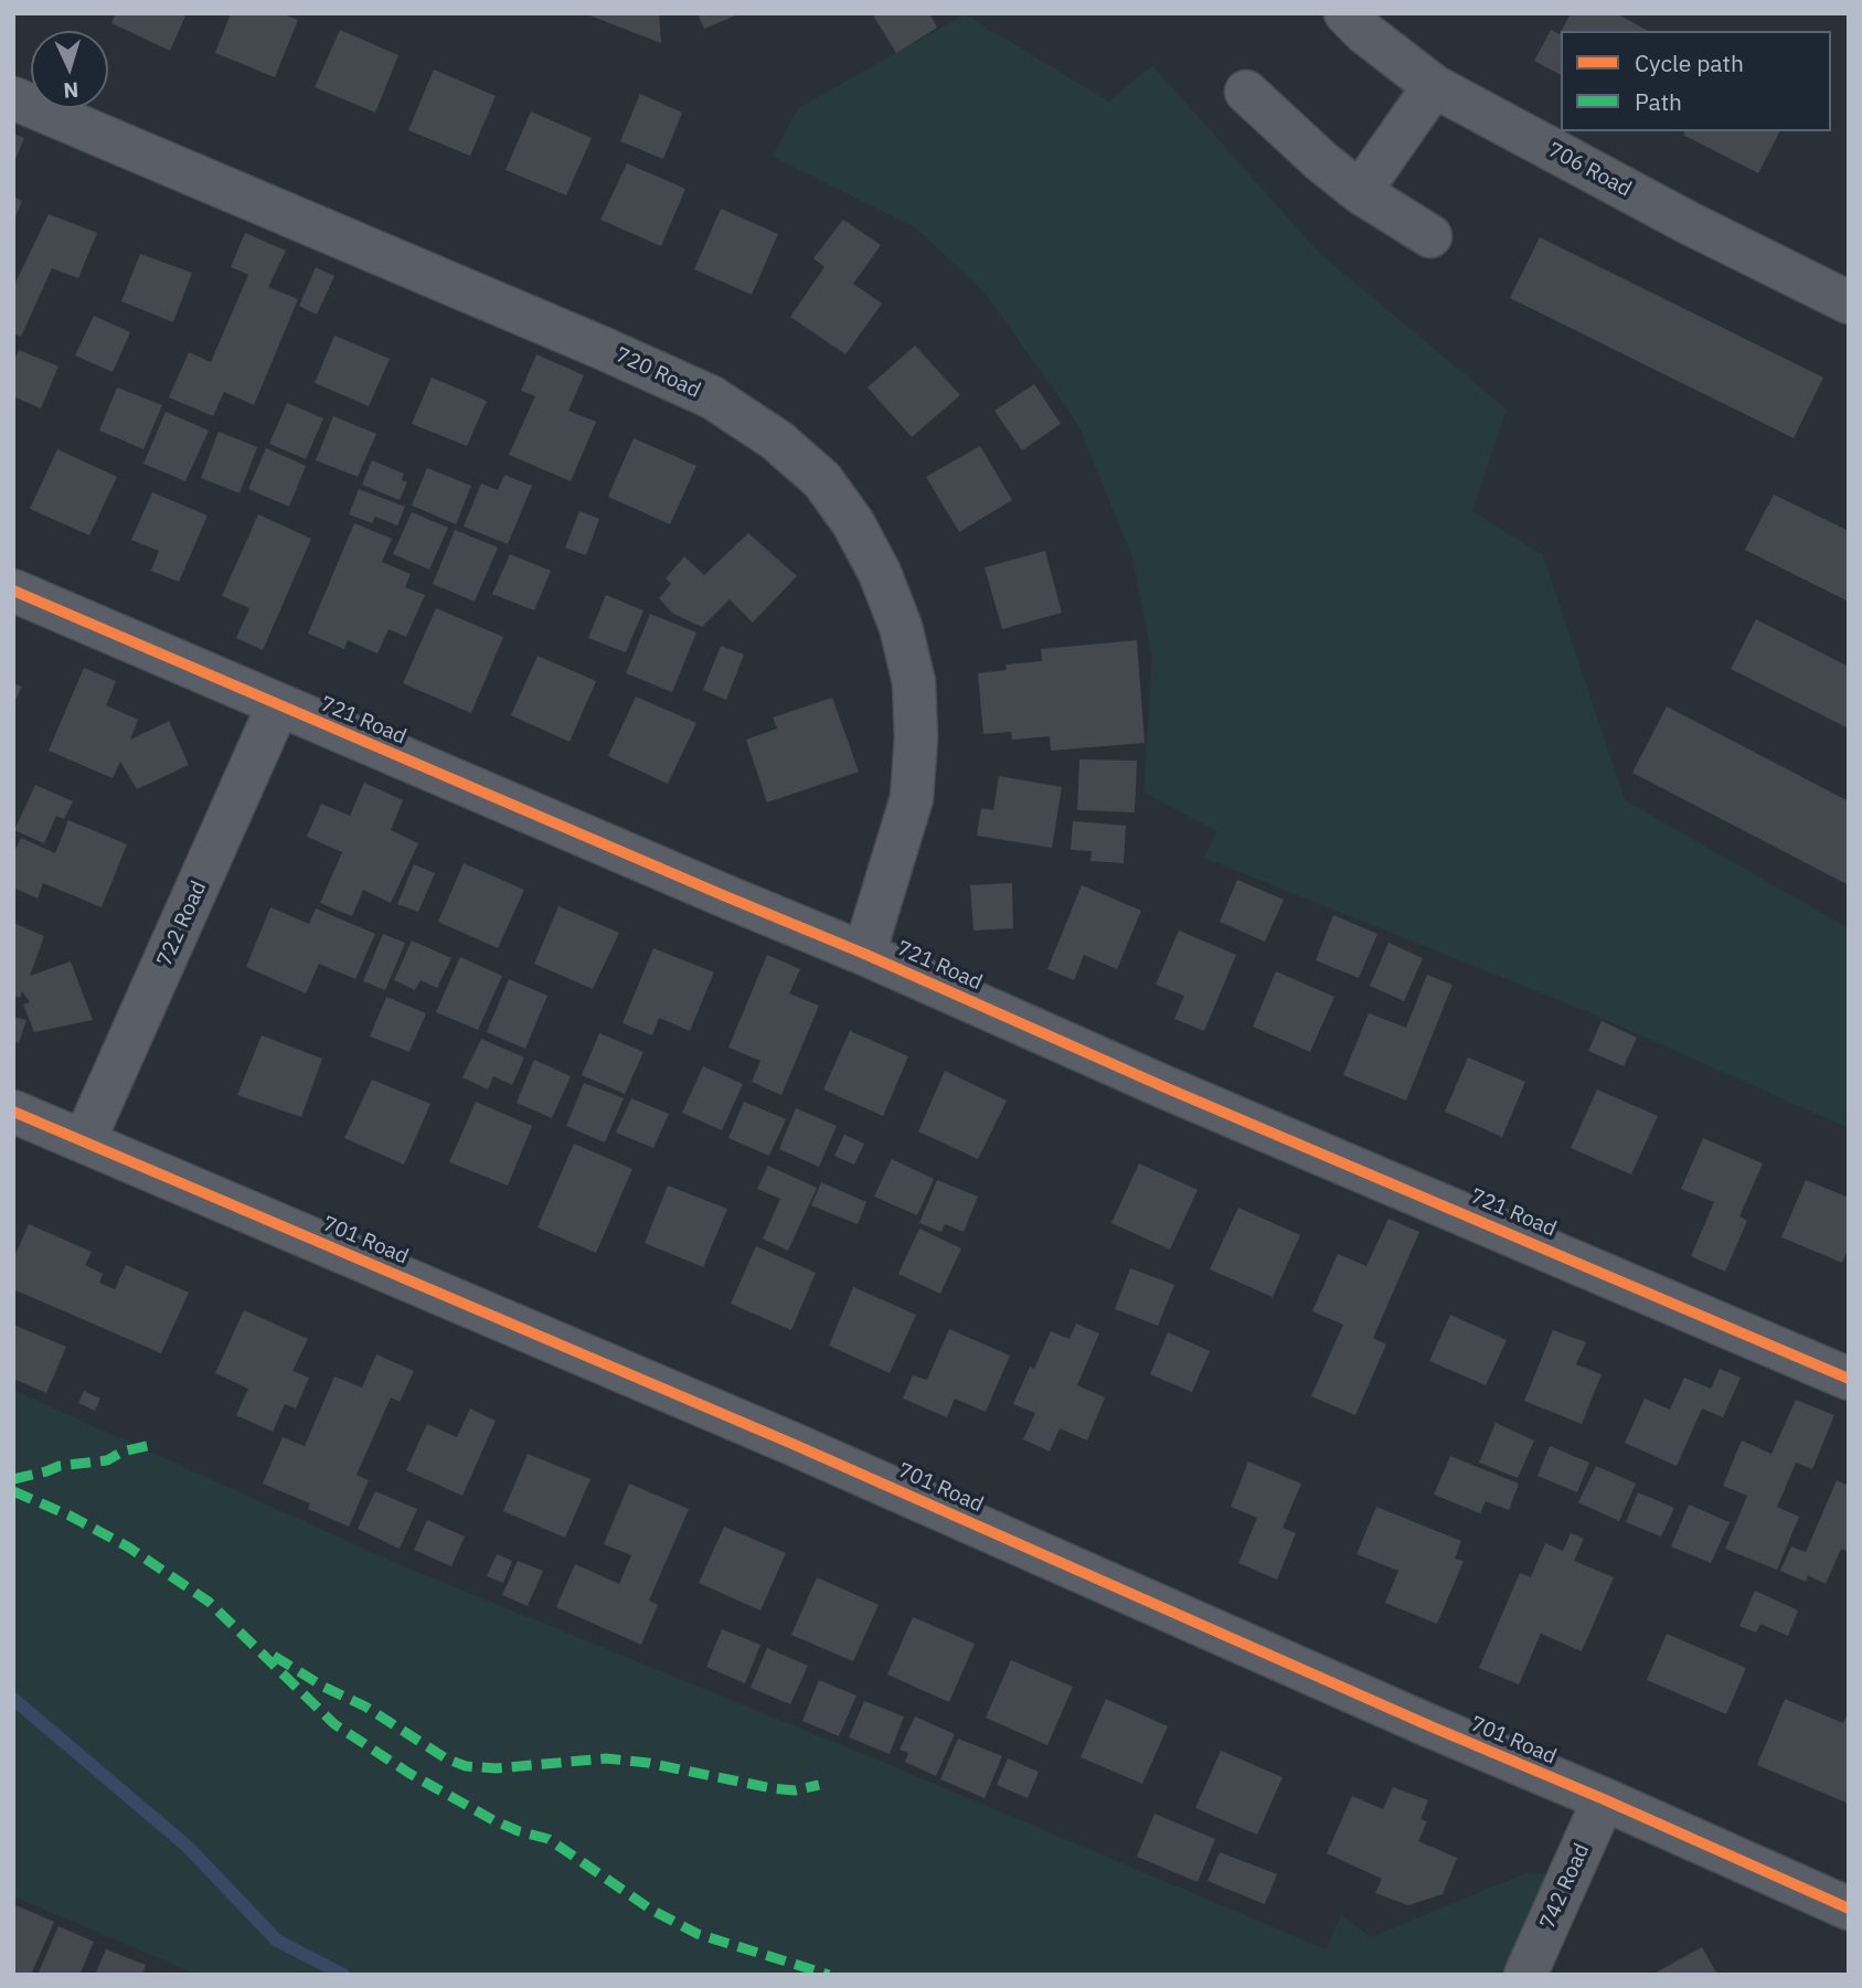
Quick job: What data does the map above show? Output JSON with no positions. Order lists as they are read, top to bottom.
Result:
{
  "streets": {
    "street": [
      "706 Road",
      "720 Road",
      "721 Road",
      "722 Road",
      "701 Road",
      "742 Road"
    ]
  },
  "crossings": [
    ["720 Road", "721 Road"],
    ["721 Road", "722 Road"],
    ["722 Road", "701 Road"],
    ["701 Road", "742 Road"]
  ],
  "legend": ["Cycle path", "Path"],
  "north": "bottom"
}
